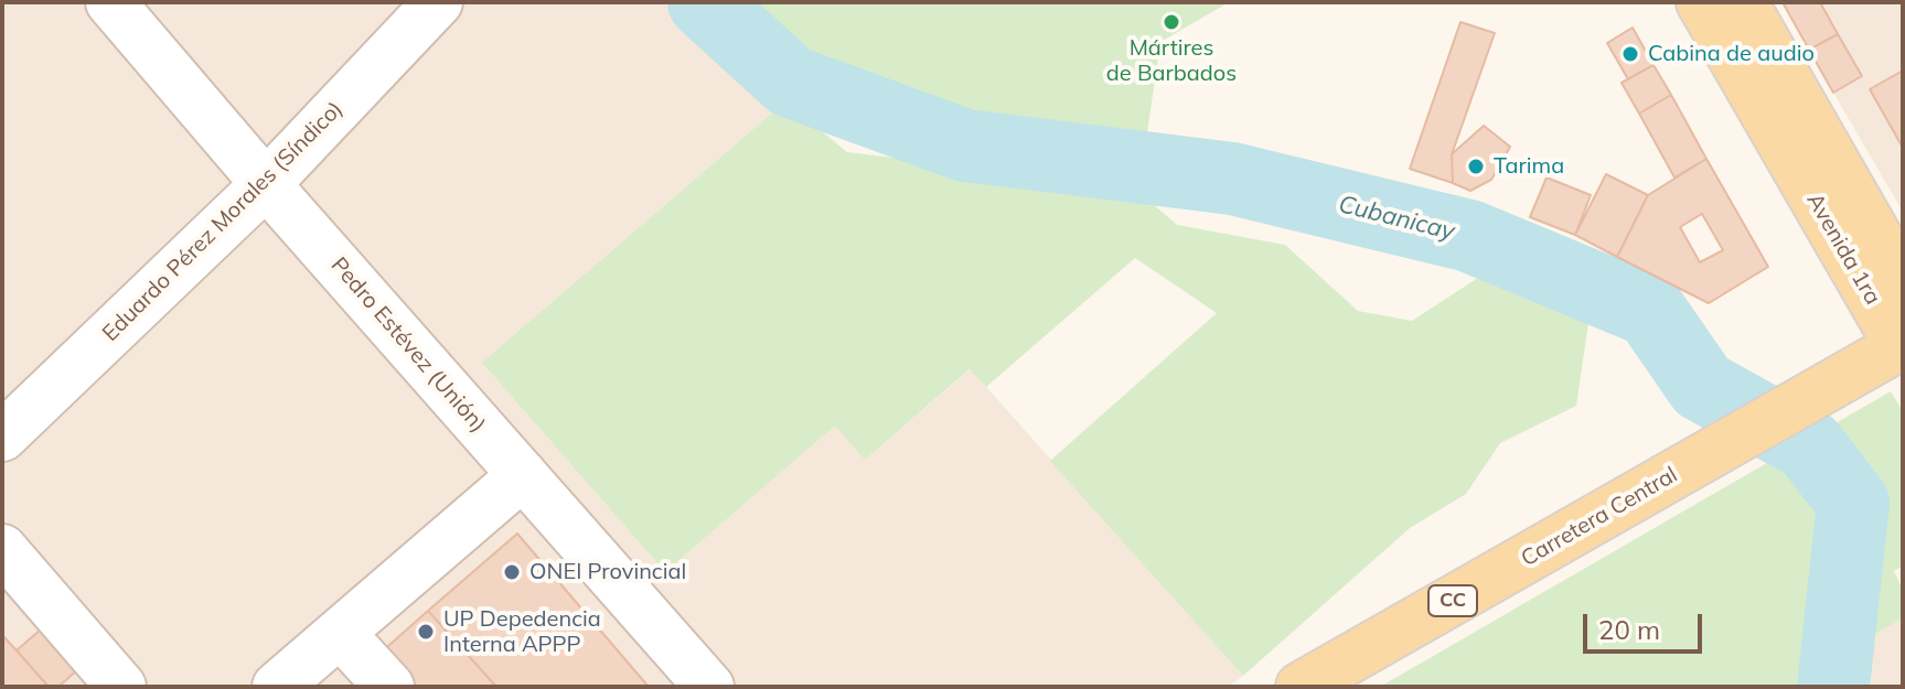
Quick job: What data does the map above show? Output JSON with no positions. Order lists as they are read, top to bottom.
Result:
{
  "streets": {
    "main road": ["Avenida 1ra", "Carretera Central", "CC"],
    "street": ["Eduardo Pérez Morales (Síndico)", "Pedro Estévez (Unión)"]
  },
  "crossings": [
    ["Eduardo Pérez Morales (Síndico)", "Pedro Estévez (Unión)"],
    ["Avenida 1ra", "Carretera Central"]
  ],
  "water": ["Cubanicay"],
  "places": [
    "Mártires de Barbados",
    "Cabina de audio",
    "Tarima",
    "ONEI Provincial",
    "UP Depedencia Interna APPP"
  ],
  "scale_bar": "20 m"
}
